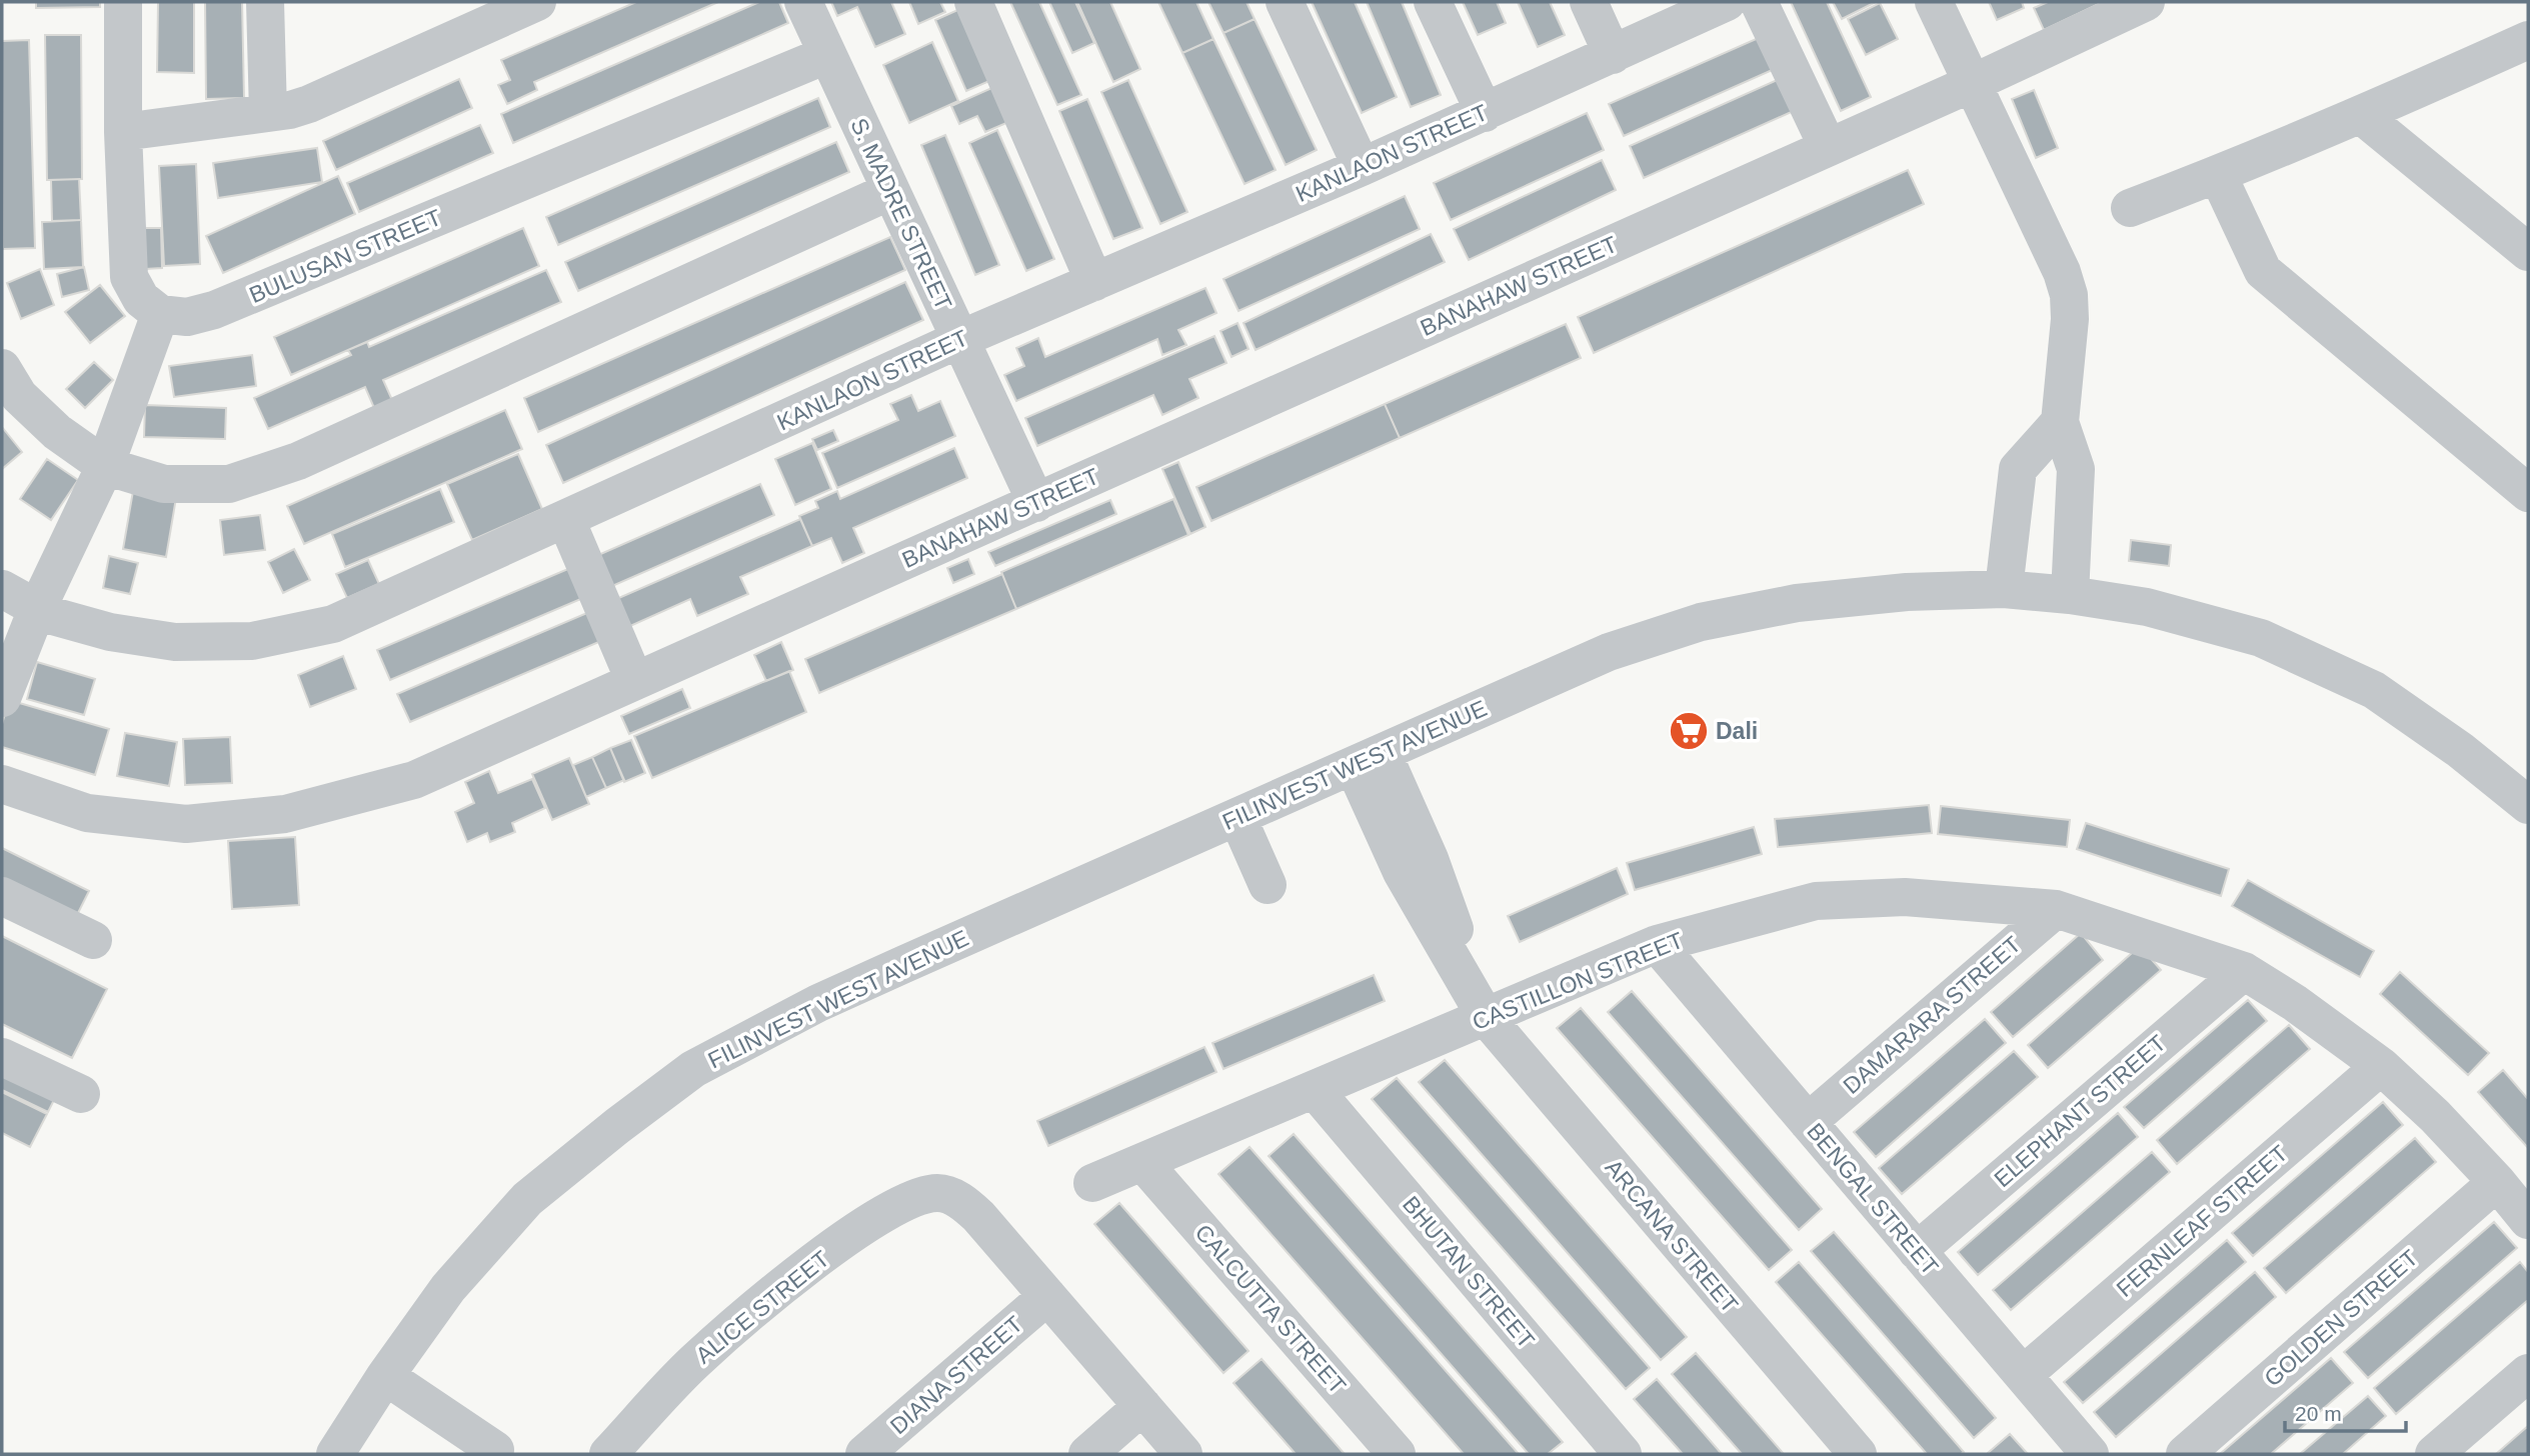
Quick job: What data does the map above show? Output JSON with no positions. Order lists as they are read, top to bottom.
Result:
{
  "streets": {
    "street": [
      "KANLAON STREET",
      "S. MADRE STREET",
      "BULUSAN STREET",
      "BANAHAW STREET",
      "FILINVEST WEST AVENUE",
      "CASTILLON STREET",
      "DAMARARA STREET",
      "ELEPHANT STREET",
      "BENGAL STREET",
      "FERNLEAF STREET",
      "ARCANA STREET",
      "BHUTAN STREET",
      "ALICE STREET",
      "CALCUTTA STREET",
      "GOLDEN STREET",
      "DIANA STREET"
    ]
  },
  "crossings": [
    ["KANLAON STREET", "S. MADRE STREET"],
    ["S. MADRE STREET", "BULUSAN STREET"],
    ["S. MADRE STREET", "BANAHAW STREET"],
    ["CASTILLON STREET", "DAMARARA STREET"],
    ["CASTILLON STREET", "ELEPHANT STREET"],
    ["CASTILLON STREET", "BENGAL STREET"],
    ["CASTILLON STREET", "FERNLEAF STREET"],
    ["CASTILLON STREET", "ARCANA STREET"],
    ["CASTILLON STREET", "BHUTAN STREET"],
    ["CASTILLON STREET", "CALCUTTA STREET"],
    ["CASTILLON STREET", "GOLDEN STREET"],
    ["DAMARARA STREET", "BENGAL STREET"],
    ["ELEPHANT STREET", "BENGAL STREET"],
    ["BENGAL STREET", "FERNLEAF STREET"],
    ["ALICE STREET", "DIANA STREET"]
  ],
  "places": {
    "supermarket": ["Dali"]
  },
  "scale_bar": "20 m"
}
